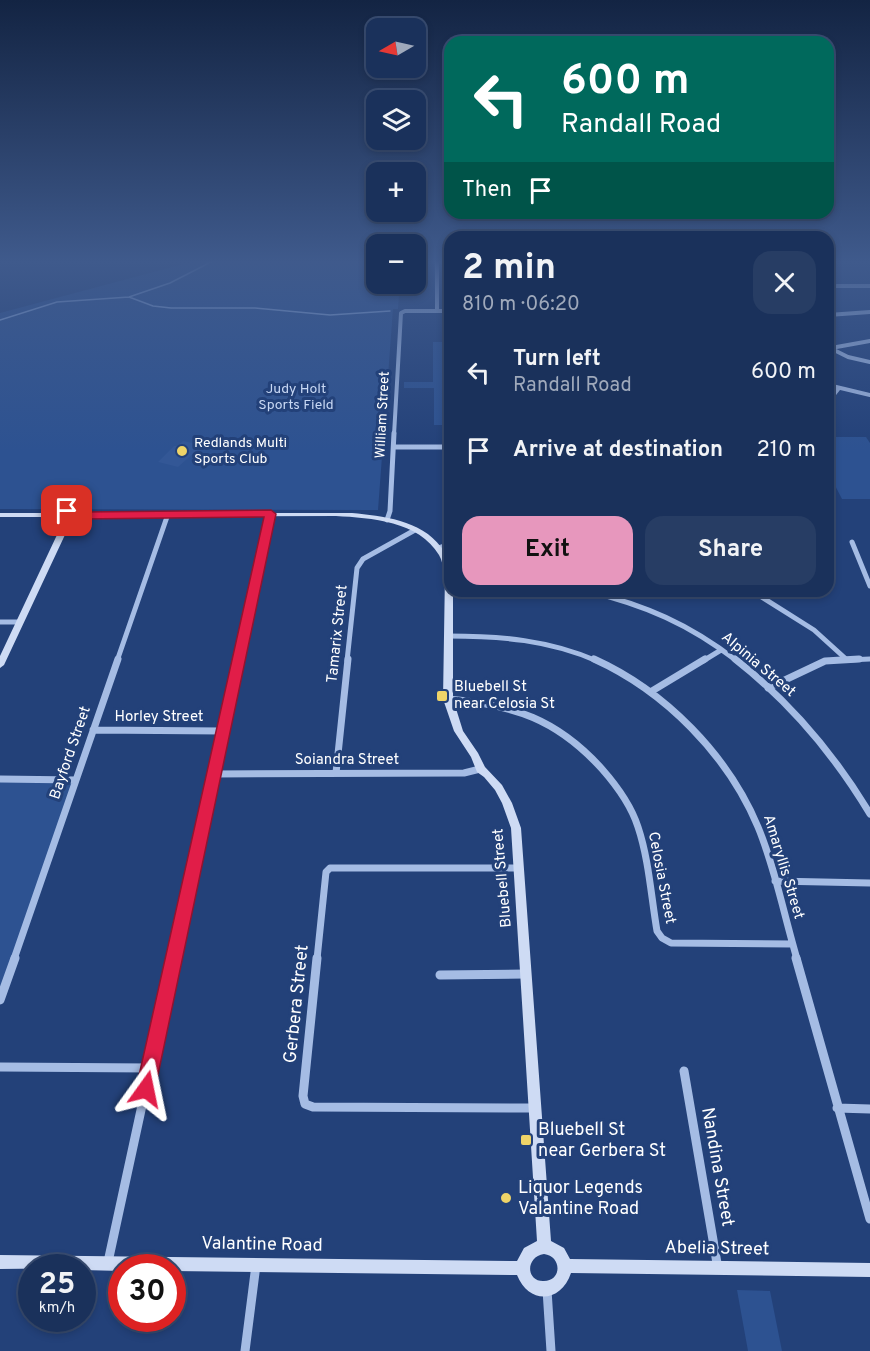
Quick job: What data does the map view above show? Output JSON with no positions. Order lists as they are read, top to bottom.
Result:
{
  "streets": {
    "street": [
      "William Street",
      "Tamarix Street",
      "Alpinia Street",
      "Horley Street",
      "Bayford Street",
      "Soiandra Street",
      "Amaryllis Street",
      "Bluebell Street",
      "Celosia Street",
      "Gerbera Street",
      "Nandina Street",
      "Valantine Road",
      "Abelia Street"
    ]
  },
  "crossings": [
    ["Tamarix Street", "Soiandra Street"],
    ["Horley Street", "Bayford Street"],
    ["Soiandra Street", "Bluebell Street"],
    ["Amaryllis Street", "Bluebell Street"],
    ["Amaryllis Street", "Celosia Street"],
    ["Bluebell Street", "Celosia Street"],
    ["Bluebell Street", "Gerbera Street"],
    ["Bluebell Street", "Valantine Road"],
    ["Bluebell Street", "Abelia Street"],
    ["Nandina Street", "Abelia Street"],
    ["Valantine Road", "Abelia Street"]
  ],
  "parks": ["Judy Holt Sports Field"],
  "places": {
    "other": ["Redlands Multi Sports Club", "Liquor Legends Valantine Road"],
    "transit": ["Bluebell St near Celosia St", "Bluebell St near Gerbera St"]
  },
  "north": "left",
  "page": {
    "map_buttons": ["+", "−"],
    "turn": ["600 m", "Randall Road"],
    "then": "Then",
    "heading": ["2 min", "810 m · 06:20"],
    "list": [
      {
        "name": "Turn left",
        "note": "Randall Road",
        "value": "600 m"
      },
      {
        "name": "Arrive at destination",
        "value": "210 m"
      }
    ],
    "buttons": ["Exit", "Share"],
    "speed": "25 km/h",
    "limit": "30"
  }
}
